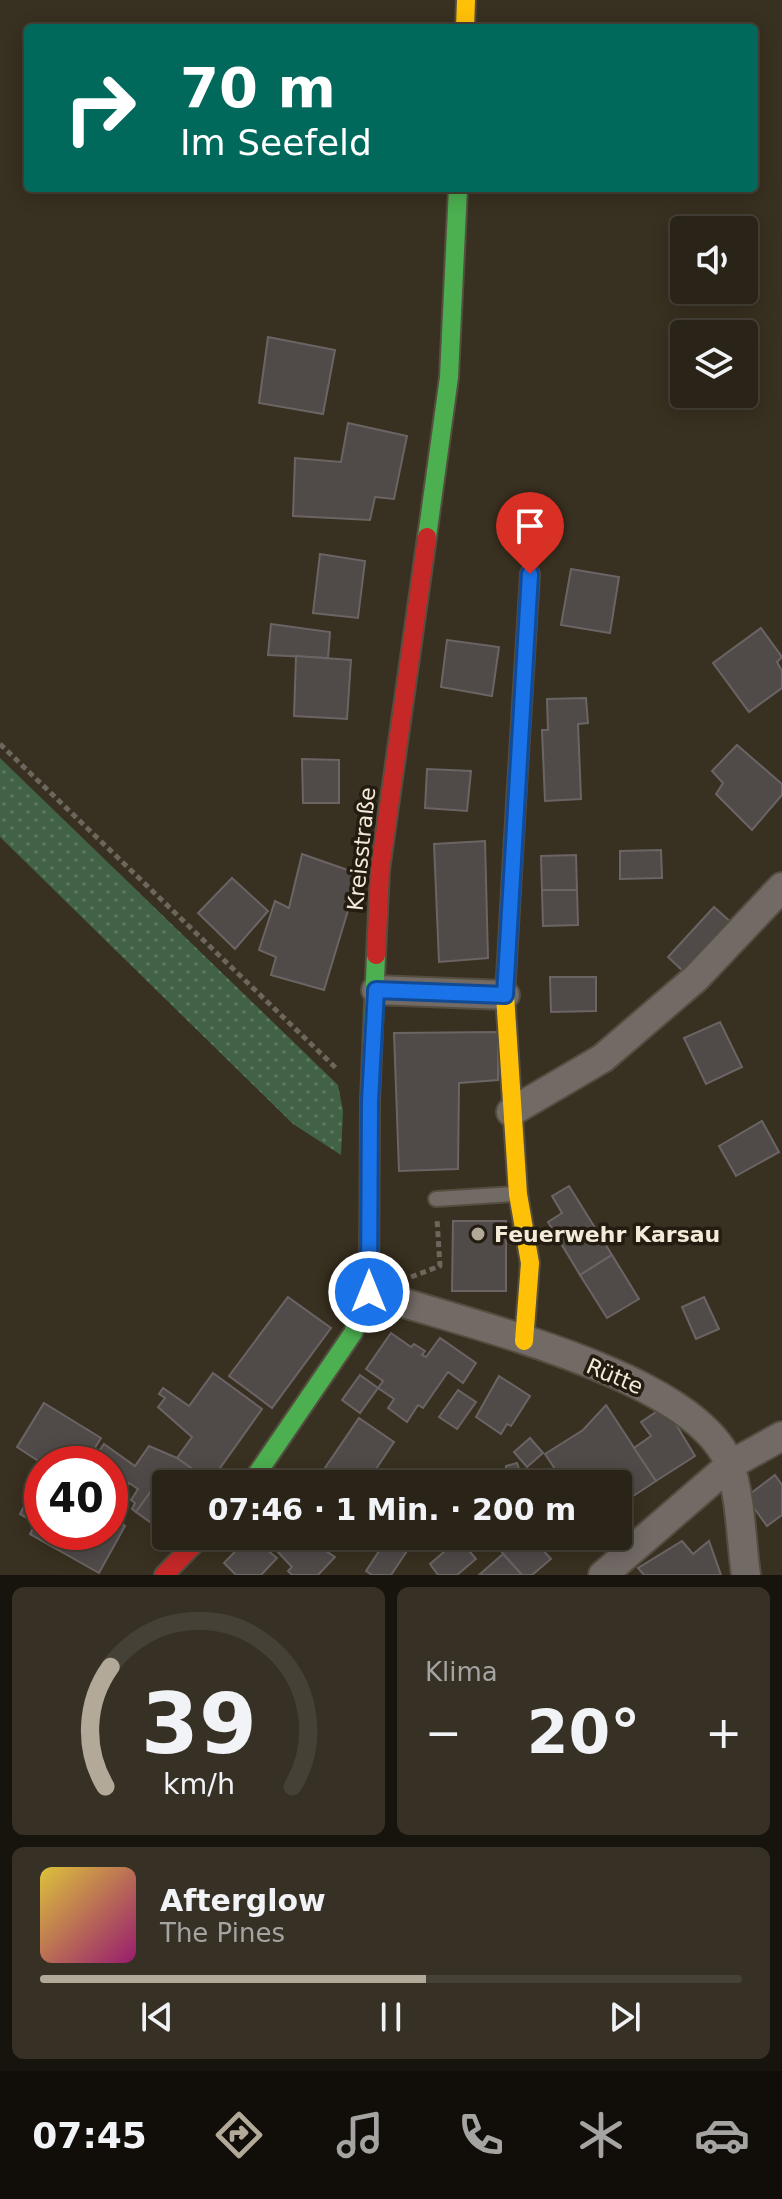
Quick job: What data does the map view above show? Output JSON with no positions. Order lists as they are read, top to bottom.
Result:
{
  "streets": {
    "street": ["Kreisstraße", "Rütte"]
  },
  "crossings": [
    ["Kreisstraße", "Rütte"]
  ],
  "places": ["Feuerwehr Karsau"],
  "page": {
    "turn": ["70 m", "Im Seefeld"],
    "limit": "40",
    "trip": "07:46 · 1 Min. · 200 m",
    "tile": "Klima",
    "heat": ["−", "20°", "+"],
    "song": ["Afterglow", "The Pines"],
    "tabs": "07:45",
    "gauge": ["39", "km/h"]
  }
}
